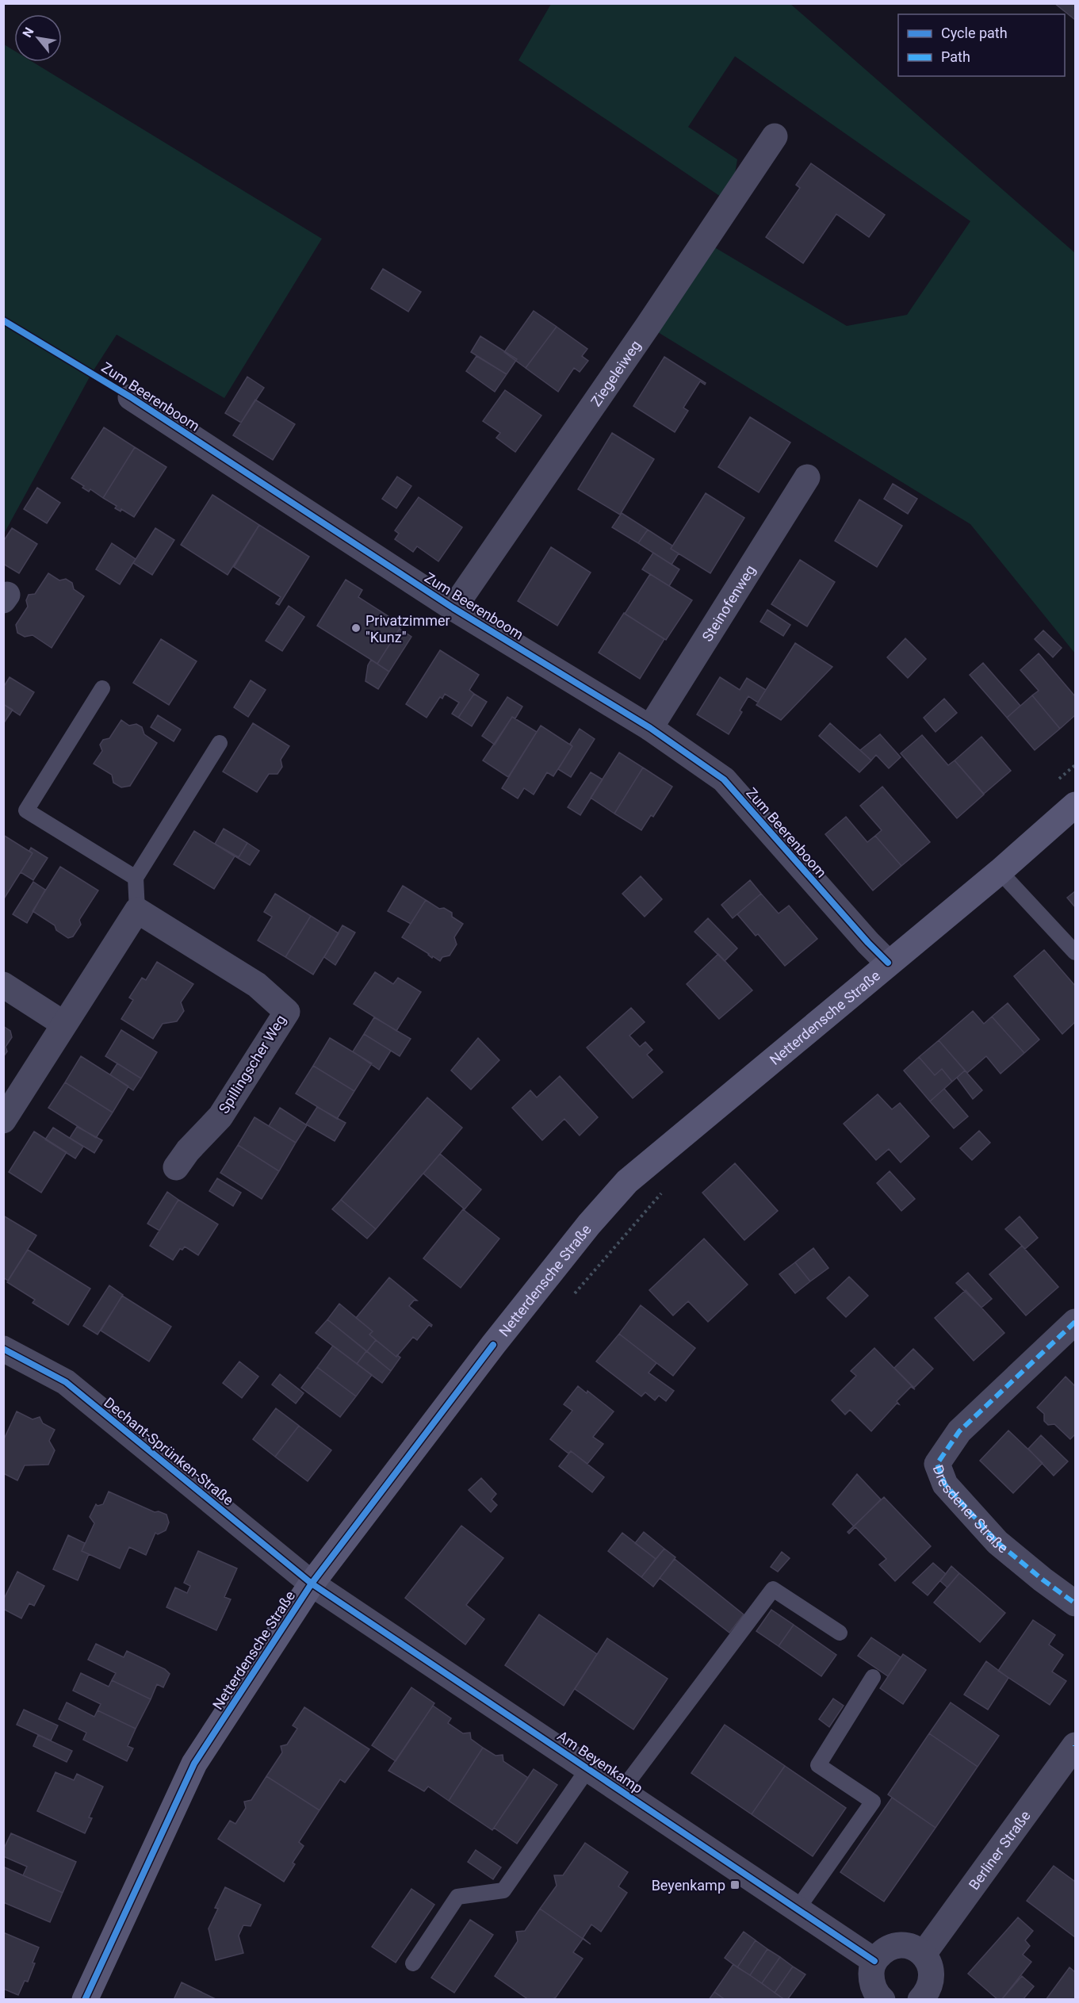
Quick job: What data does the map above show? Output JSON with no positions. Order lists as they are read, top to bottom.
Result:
{
  "streets": {
    "street": [
      "Ziegeleiweg",
      "Zum Beerenboom",
      "Steinofenweg",
      "Netterdensche Straße",
      "Spillingscher Weg",
      "Dechant-Sprünken-Straße",
      "Dresdener Straße",
      "Am Beyenkamp",
      "Berliner Straße"
    ]
  },
  "crossings": [
    ["Ziegeleiweg", "Zum Beerenboom"],
    ["Zum Beerenboom", "Steinofenweg"],
    ["Zum Beerenboom", "Netterdensche Straße"],
    ["Netterdensche Straße", "Dechant-Sprünken-Straße"],
    ["Netterdensche Straße", "Am Beyenkamp"],
    ["Dechant-Sprünken-Straße", "Am Beyenkamp"]
  ],
  "places": {
    "other": ["Privatzimmer \"Kunz\""],
    "transit": ["Beyenkamp"]
  },
  "legend": ["Cycle path", "Path"],
  "north": "top left"
}
